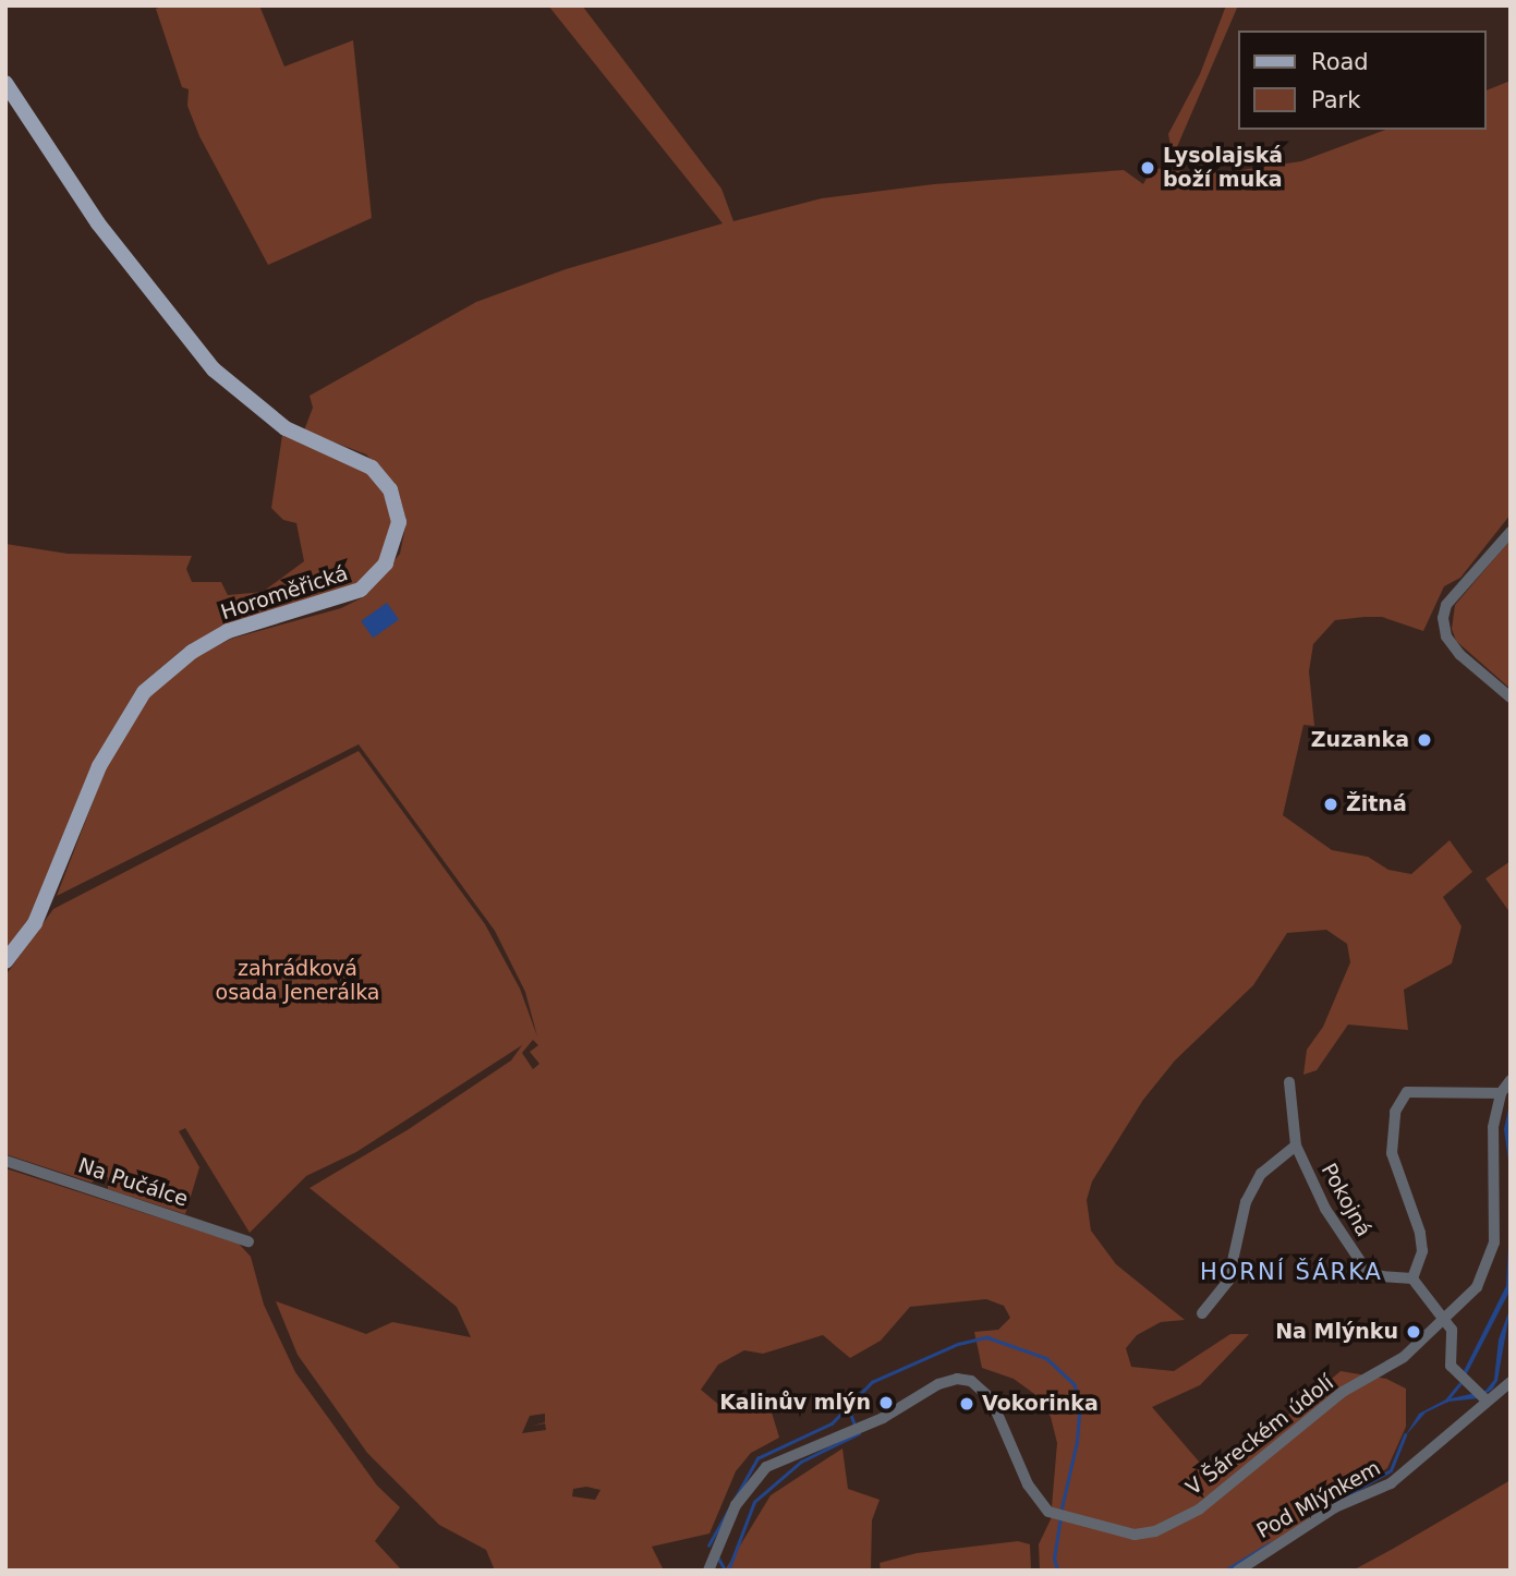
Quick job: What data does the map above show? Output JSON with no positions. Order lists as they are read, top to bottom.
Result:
{
  "streets": {
    "main road": ["Horoměřická"],
    "street": [
      "Na Pučálce",
      "Pokojná",
      "V Šáreckém údolí",
      "Pod Mlýnkem"
    ]
  },
  "districts": ["HORNÍ ŠÁRKA"],
  "parks": ["zahrádková osada Jenerálka"],
  "places": [
    "Lysolajská boží muka",
    "Zuzanka",
    "Žitná",
    "Na Mlýnku",
    "Kalinův mlýn",
    "Vokorinka"
  ],
  "legend": ["Road", "Park"]
}
